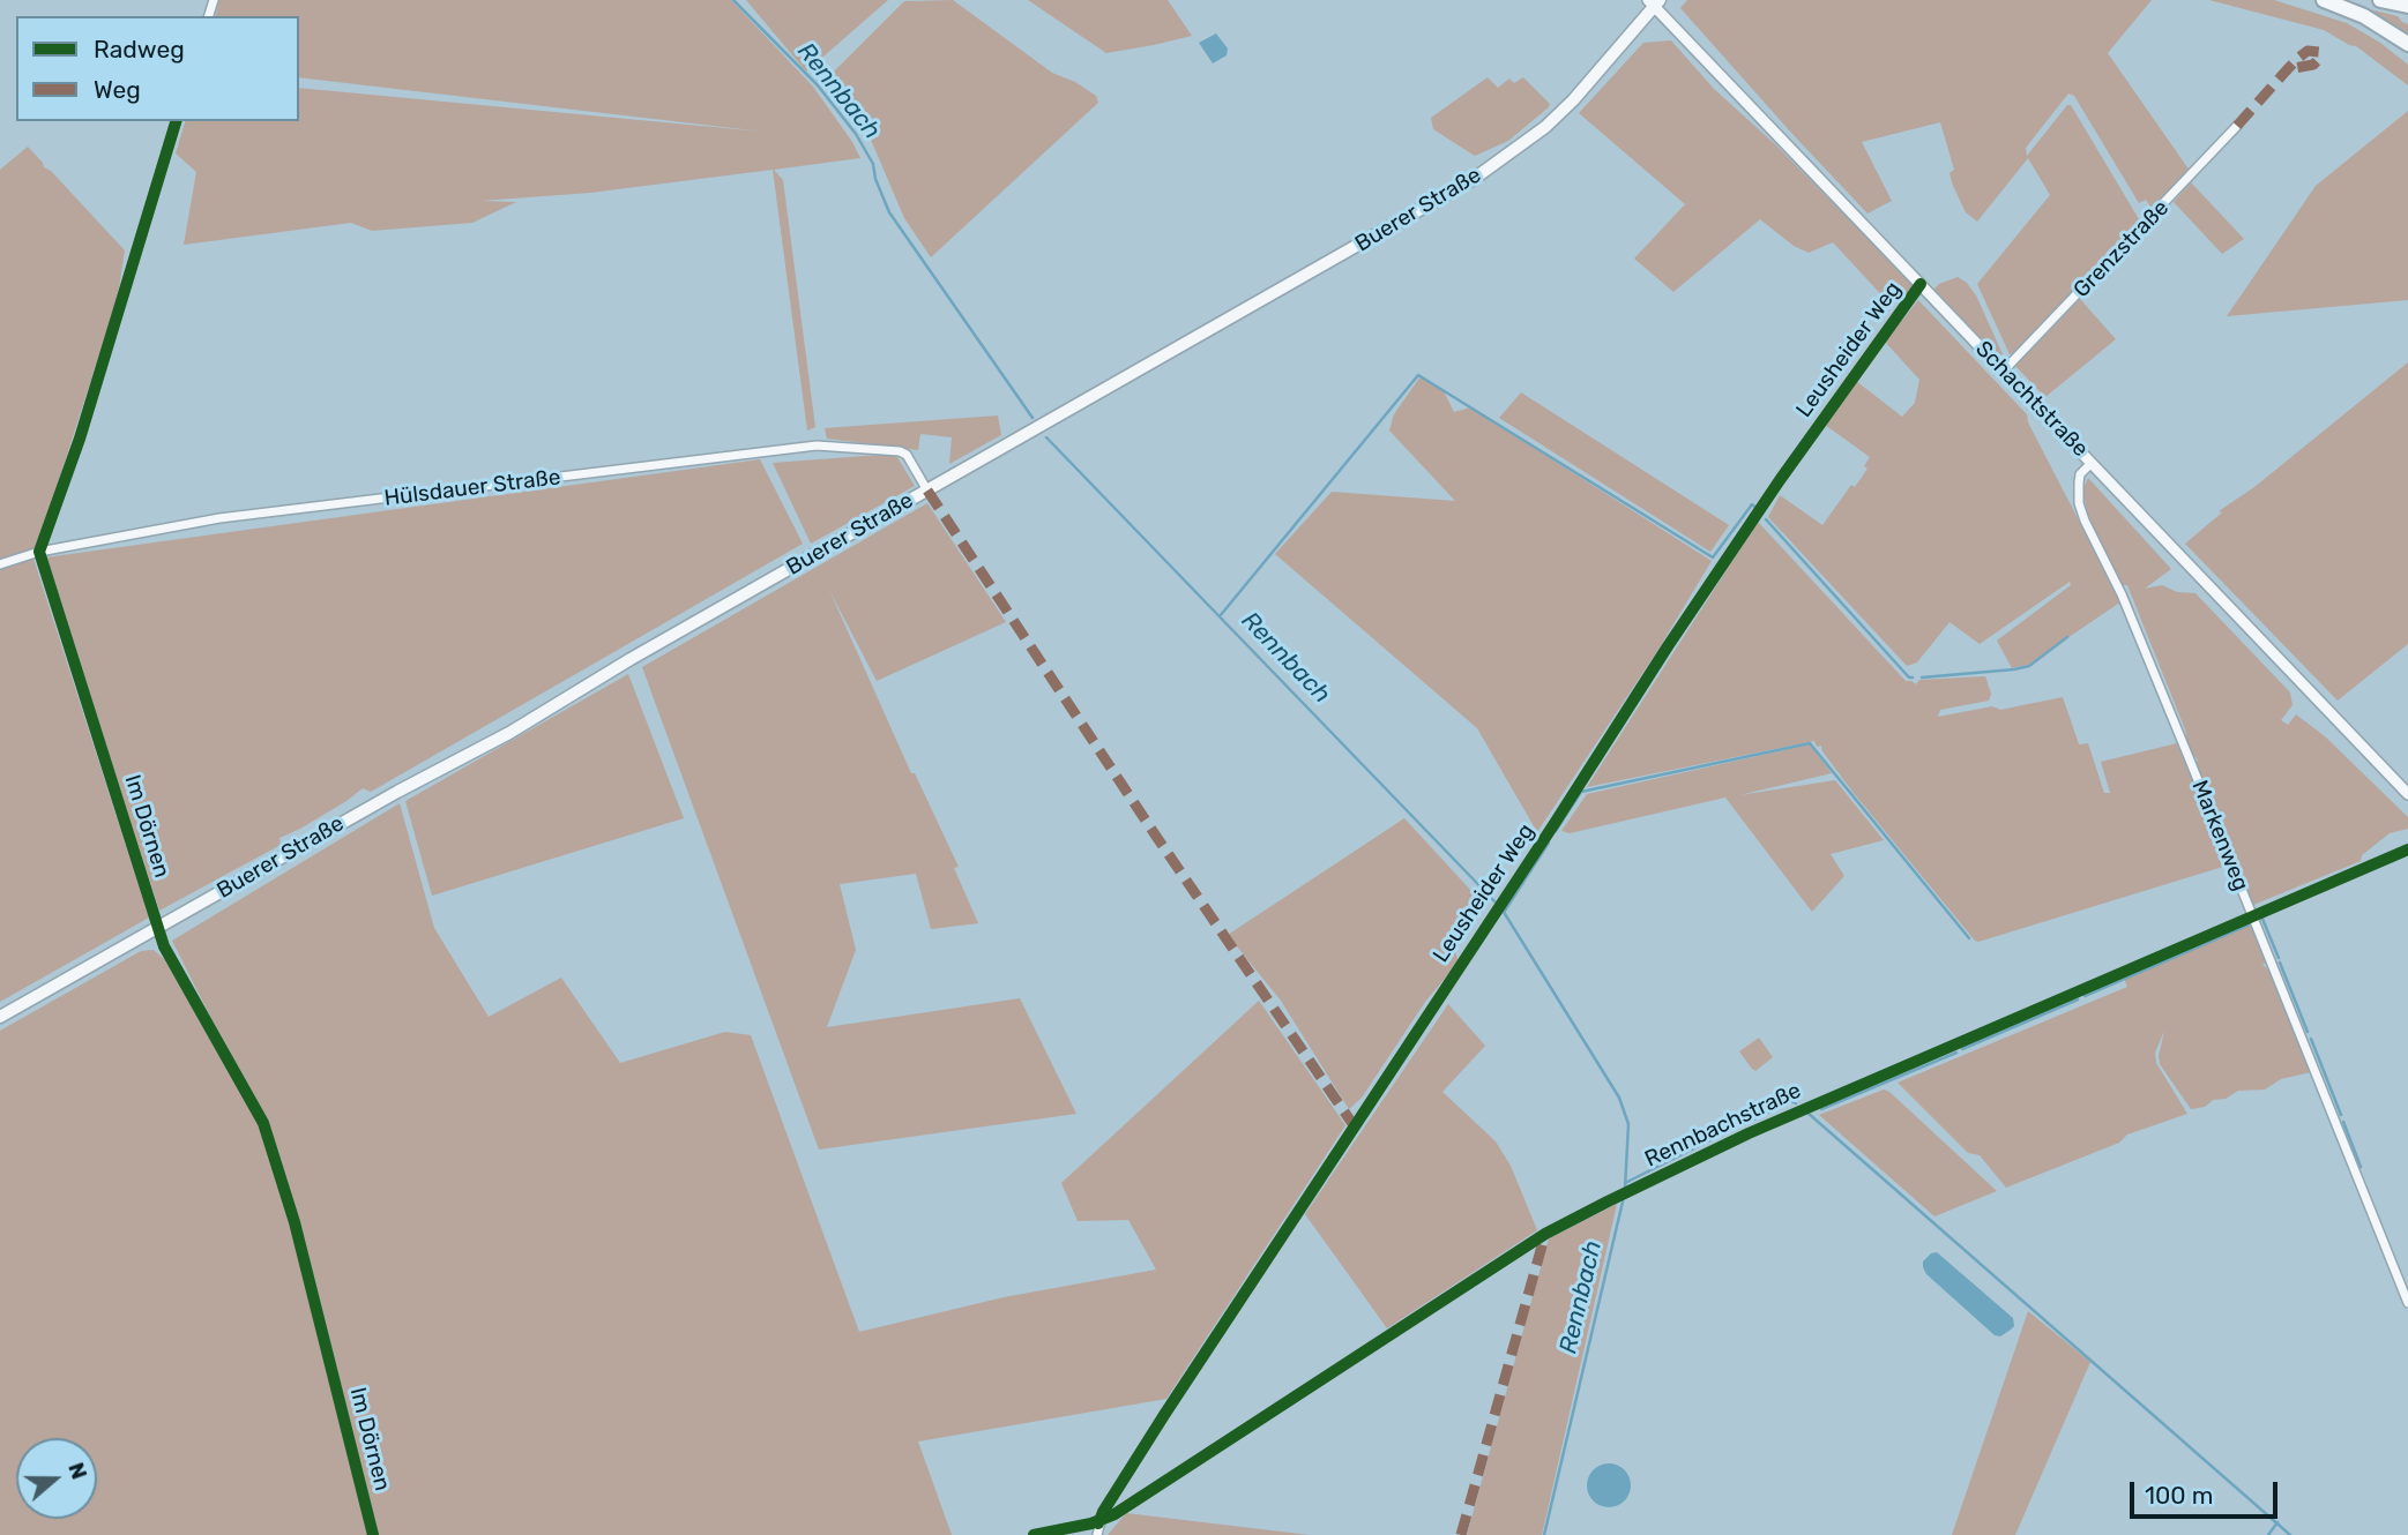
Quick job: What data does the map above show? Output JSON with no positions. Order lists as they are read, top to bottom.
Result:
{
  "streets": {
    "main road": ["Buerer Straße"],
    "street": [
      "Grenzstraße",
      "Leusheider Weg",
      "Schachtstraße",
      "Hülsdauer Straße",
      "Im Dörnen",
      "Markenweg",
      "Rennbachstraße"
    ]
  },
  "crossings": [
    ["Buerer Straße", "Schachtstraße"],
    ["Buerer Straße", "Hülsdauer Straße"],
    ["Buerer Straße", "Im Dörnen"],
    ["Grenzstraße", "Schachtstraße"],
    ["Leusheider Weg", "Schachtstraße"],
    ["Leusheider Weg", "Rennbachstraße"],
    ["Schachtstraße", "Markenweg"],
    ["Hülsdauer Straße", "Im Dörnen"],
    ["Markenweg", "Rennbachstraße"]
  ],
  "water": ["Rennbach"],
  "legend": ["Radweg", "Weg"],
  "scale_bar": "100 m",
  "north": "right"
}
